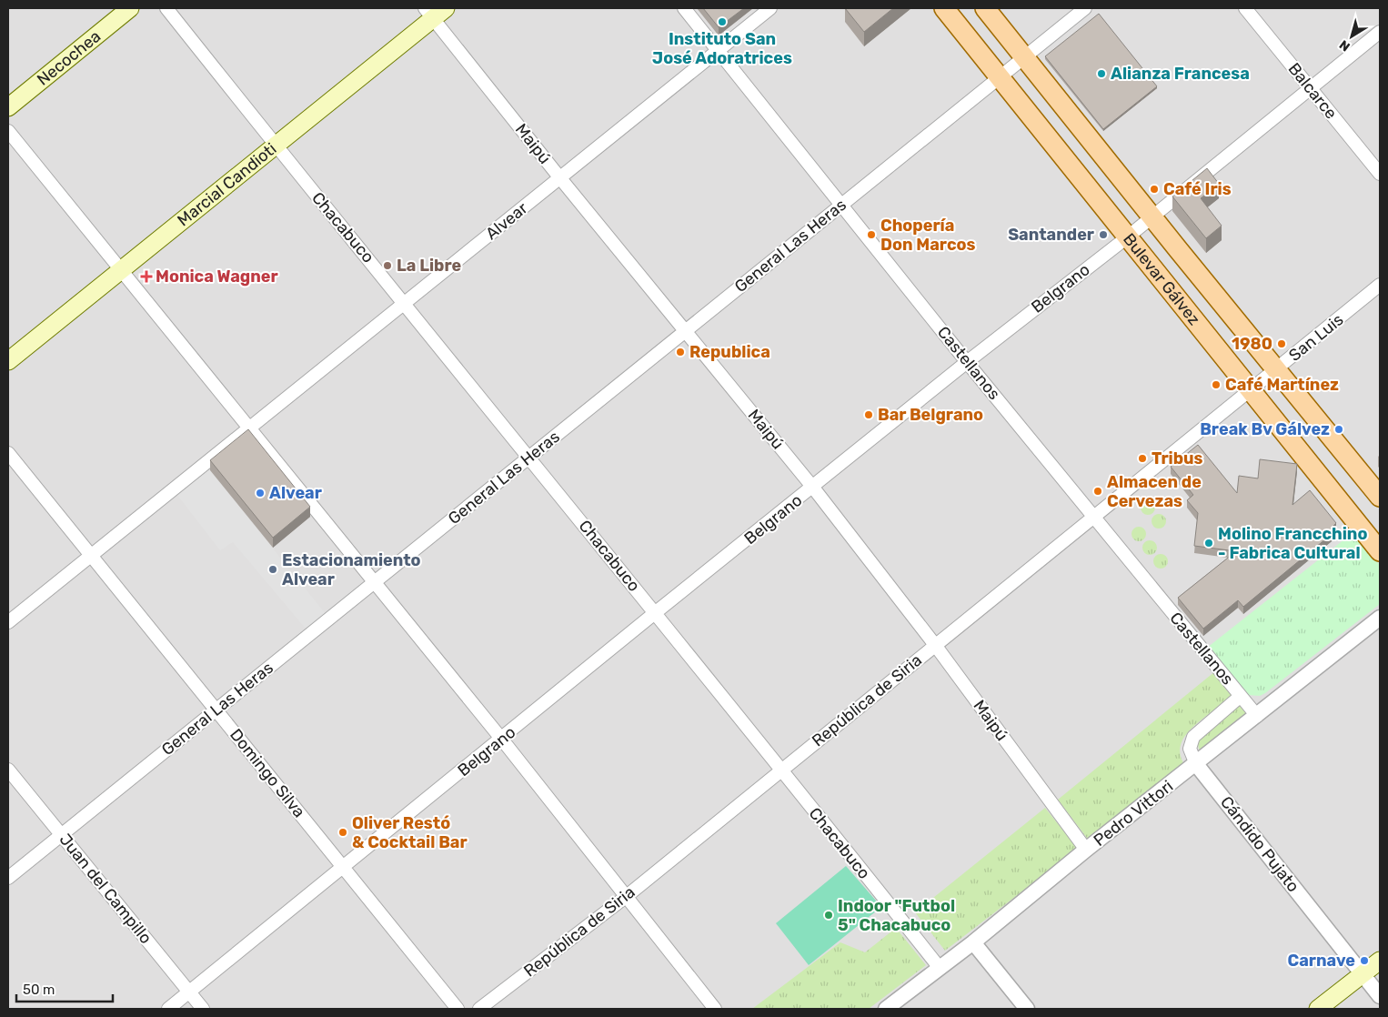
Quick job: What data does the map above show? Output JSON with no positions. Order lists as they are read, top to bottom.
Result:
{
  "streets": {
    "main road": ["Necochea", "Marcial Candioti", "Bulevar Gálvez"],
    "street": [
      "Balcarce",
      "Maipú",
      "Alvear",
      "Chacabuco",
      "General Las Heras",
      "Belgrano",
      "San Luis",
      "Castellanos",
      "República de Siria",
      "Domingo Silva",
      "Pedro Vittori",
      "Cándido Pujato",
      "Juan del Campillo"
    ]
  },
  "crossings": [
    ["Balcarce", "Belgrano"],
    ["Maipú", "Marcial Candioti"],
    ["Maipú", "Alvear"],
    ["Maipú", "General Las Heras"],
    ["Maipú", "Belgrano"],
    ["Maipú", "República de Siria"],
    ["Maipú", "Pedro Vittori"],
    ["Marcial Candioti", "Chacabuco"],
    ["Alvear", "Chacabuco"],
    ["Alvear", "Castellanos"],
    ["Alvear", "Domingo Silva"],
    ["Chacabuco", "General Las Heras"],
    ["Chacabuco", "Belgrano"],
    ["Chacabuco", "República de Siria"],
    ["Chacabuco", "Pedro Vittori"],
    ["General Las Heras", "Bulevar Gálvez"],
    ["General Las Heras", "Castellanos"],
    ["General Las Heras", "Domingo Silva"],
    ["General Las Heras", "Juan del Campillo"],
    ["Bulevar Gálvez", "Belgrano"],
    ["Bulevar Gálvez", "San Luis"],
    ["Bulevar Gálvez", "República de Siria"],
    ["Belgrano", "Castellanos"],
    ["Belgrano", "Domingo Silva"],
    ["Belgrano", "Juan del Campillo"],
    ["San Luis", "República de Siria"],
    ["Castellanos", "República de Siria"],
    ["Castellanos", "Pedro Vittori"],
    ["Castellanos", "Cándido Pujato"],
    ["Pedro Vittori", "Cándido Pujato"]
  ],
  "places": {
    "other": [
      "Instituto San José Adoratrices",
      "Alianza Francesa",
      "Café Iris",
      "Chopería Don Marcos",
      "Santander",
      "La Libre",
      "1980",
      "Republica",
      "Café Martínez",
      "Bar Belgrano",
      "Break Bv Gálvez",
      "Tribus",
      "Almacen de Cervezas",
      "Alvear",
      "Molino Francchino - Fabrica Cultural",
      "Estacionamiento Alvear",
      "Oliver Restó & Cocktail Bar",
      "Indoor \"Futbol 5\" Chacabuco",
      "Carnave"
    ],
    "health": ["Monica Wagner"]
  },
  "scale_bar": "50 m",
  "north": "bottom left"
}
